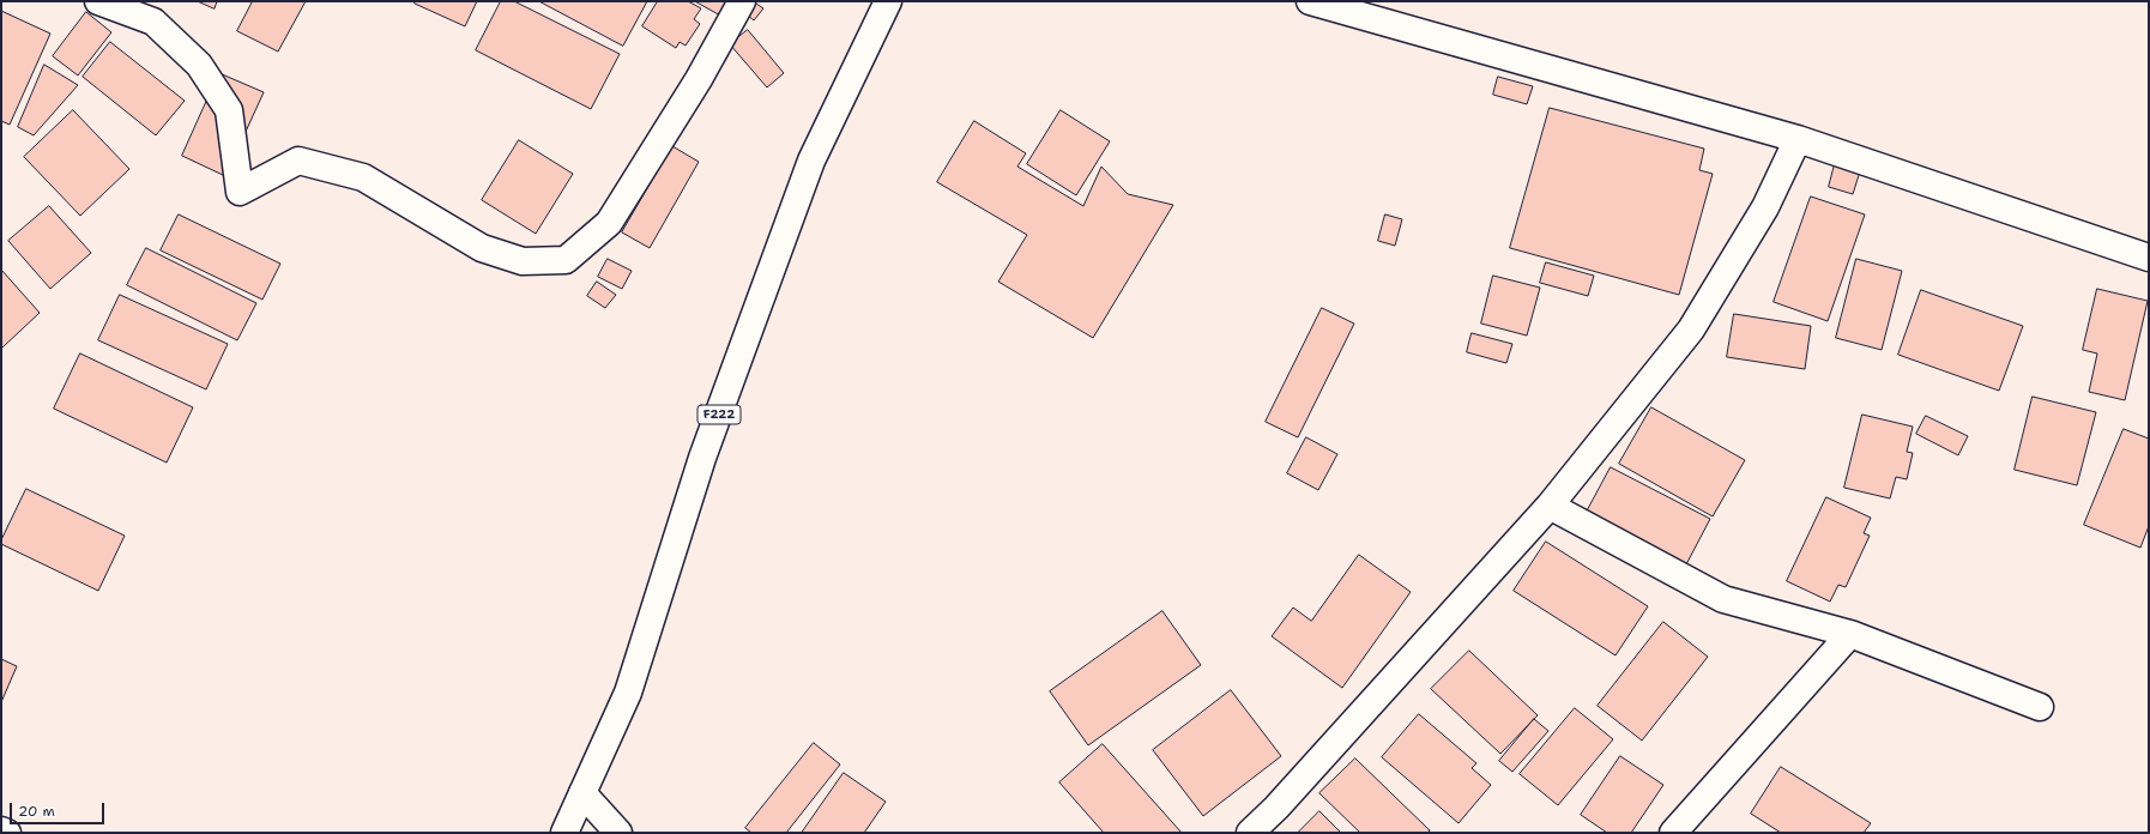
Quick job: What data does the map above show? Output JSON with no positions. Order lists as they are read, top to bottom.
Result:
{
  "streets": {
    "street": ["F222"]
  },
  "scale_bar": "20 m"
}
